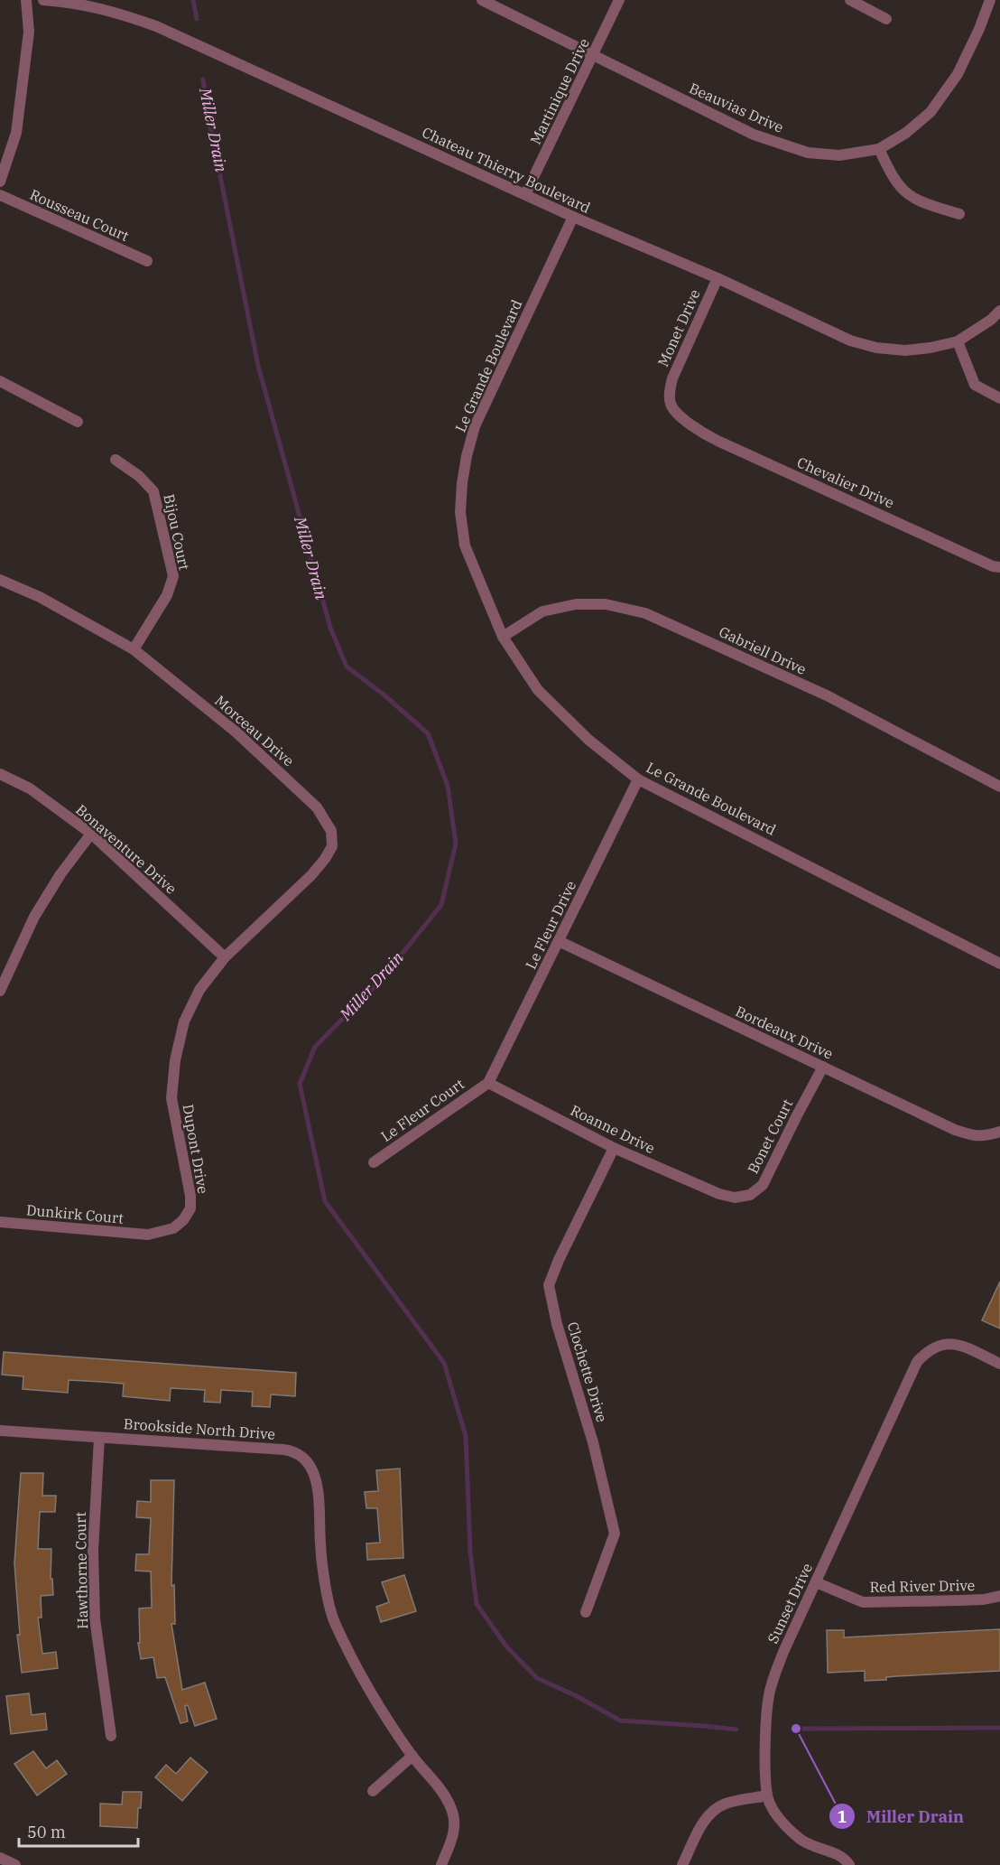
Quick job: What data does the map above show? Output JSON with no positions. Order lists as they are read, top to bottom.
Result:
{
  "streets": {
    "street": [
      "Martinique Drive",
      "Beauvias Drive",
      "Chateau Thierry Boulevard",
      "Rousseau Court",
      "Monet Drive",
      "Le Grande Boulevard",
      "Chevalier Drive",
      "Bijou Court",
      "Gabriell Drive",
      "Morceau Drive",
      "Bonaventure Drive",
      "Le Fleur Drive",
      "Bordeaux Drive",
      "Le Fleur Court",
      "Roanne Drive",
      "Bonet Court",
      "Dupont Drive",
      "Dunkirk Court",
      "Clochette Drive",
      "Brookside North Drive",
      "Hawthorne Court",
      "Red River Drive",
      "Sunset Drive"
    ]
  },
  "crossings": [
    ["Martinique Drive", "Beauvias Drive"],
    ["Martinique Drive", "Chateau Thierry Boulevard"],
    ["Chateau Thierry Boulevard", "Monet Drive"],
    ["Chateau Thierry Boulevard", "Le Grande Boulevard"],
    ["Monet Drive", "Chevalier Drive"],
    ["Le Grande Boulevard", "Gabriell Drive"],
    ["Le Grande Boulevard", "Le Fleur Drive"],
    ["Bijou Court", "Morceau Drive"],
    ["Morceau Drive", "Bonaventure Drive"],
    ["Morceau Drive", "Dupont Drive"],
    ["Bonaventure Drive", "Dupont Drive"],
    ["Le Fleur Drive", "Bordeaux Drive"],
    ["Le Fleur Drive", "Le Fleur Court"],
    ["Le Fleur Drive", "Roanne Drive"],
    ["Bordeaux Drive", "Bonet Court"],
    ["Le Fleur Court", "Roanne Drive"],
    ["Roanne Drive", "Bonet Court"],
    ["Roanne Drive", "Clochette Drive"],
    ["Dupont Drive", "Dunkirk Court"],
    ["Brookside North Drive", "Hawthorne Court"],
    ["Red River Drive", "Sunset Drive"]
  ],
  "water": ["Miller Drain"],
  "places": ["Miller Drain"],
  "scale_bar": "50 m"
}
